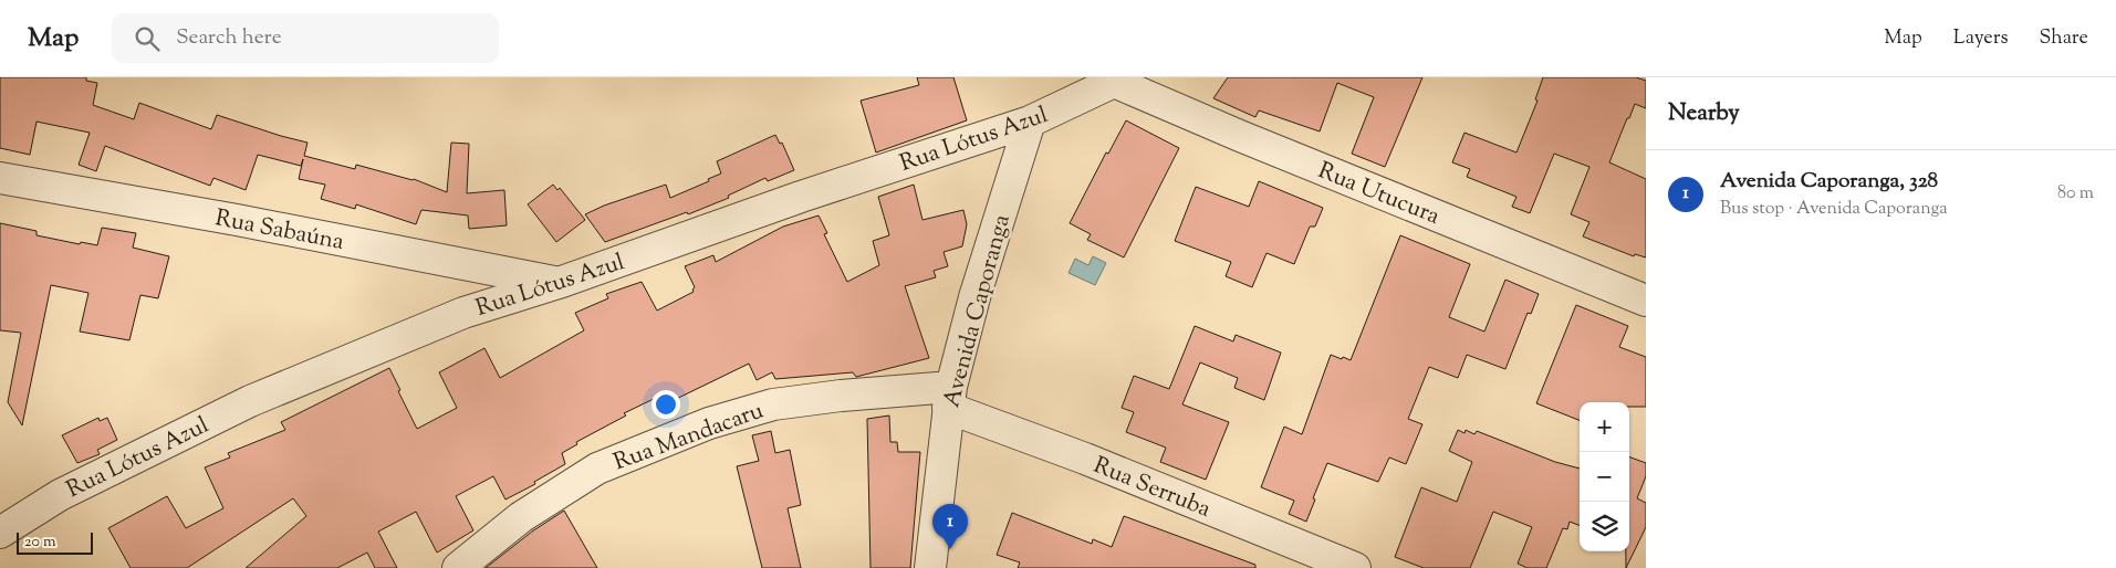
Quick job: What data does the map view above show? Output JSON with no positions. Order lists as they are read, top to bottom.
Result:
{
  "streets": {
    "street": [
      "Rua Lótus Azul",
      "Rua Utucura",
      "Rua Sabaúna",
      "Avenida Caporanga",
      "Rua Mandacaru",
      "Rua Serruba"
    ]
  },
  "crossings": [
    ["Rua Lótus Azul", "Rua Utucura"],
    ["Rua Lótus Azul", "Rua Sabaúna"],
    ["Rua Lótus Azul", "Avenida Caporanga"],
    ["Avenida Caporanga", "Rua Mandacaru"],
    ["Avenida Caporanga", "Rua Serruba"],
    ["Rua Mandacaru", "Rua Serruba"]
  ],
  "scale_bar": "20 m",
  "page": {
    "header": "Map",
    "search": "Search here",
    "nav": ["Map", "Layers", "Share"],
    "heading": "Nearby",
    "list": [
      {
        "mark": "1",
        "name": "Avenida Caporanga, 328",
        "note": "Bus stop · Avenida Caporanga",
        "value": "80 m"
      }
    ],
    "map_buttons": ["+", "−"],
    "pins": "1",
    "scale": "20 m"
  }
}
